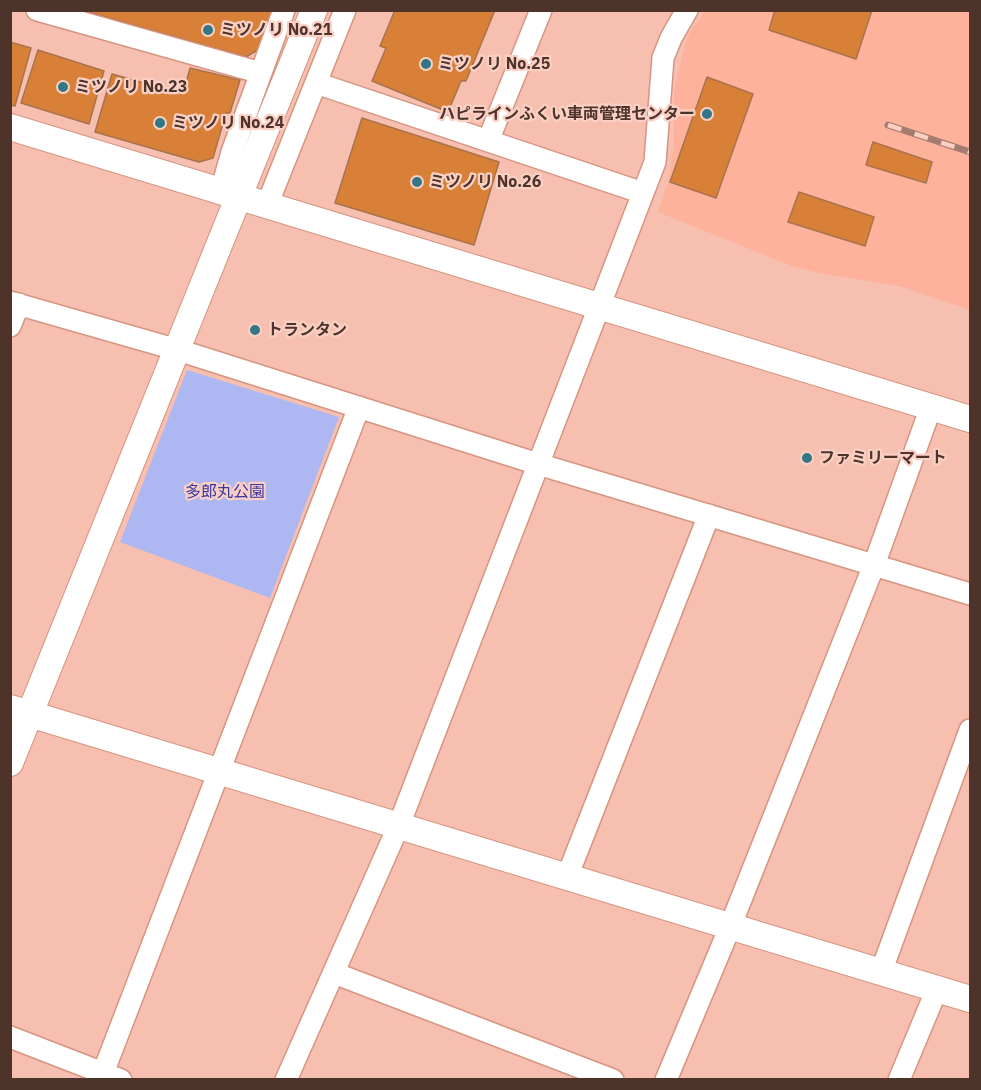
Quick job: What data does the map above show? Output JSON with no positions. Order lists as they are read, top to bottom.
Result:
{
  "parks": ["多郎丸公園"],
  "places": [
    "ミツノリ No.21",
    "ミツノリ No.25",
    "ミツノリ No.23",
    "ハピラインふくい車両管理センター",
    "ミツノリ No.24",
    "ミツノリ No.26",
    "トランタン",
    "ファミリーマート"
  ]
}
